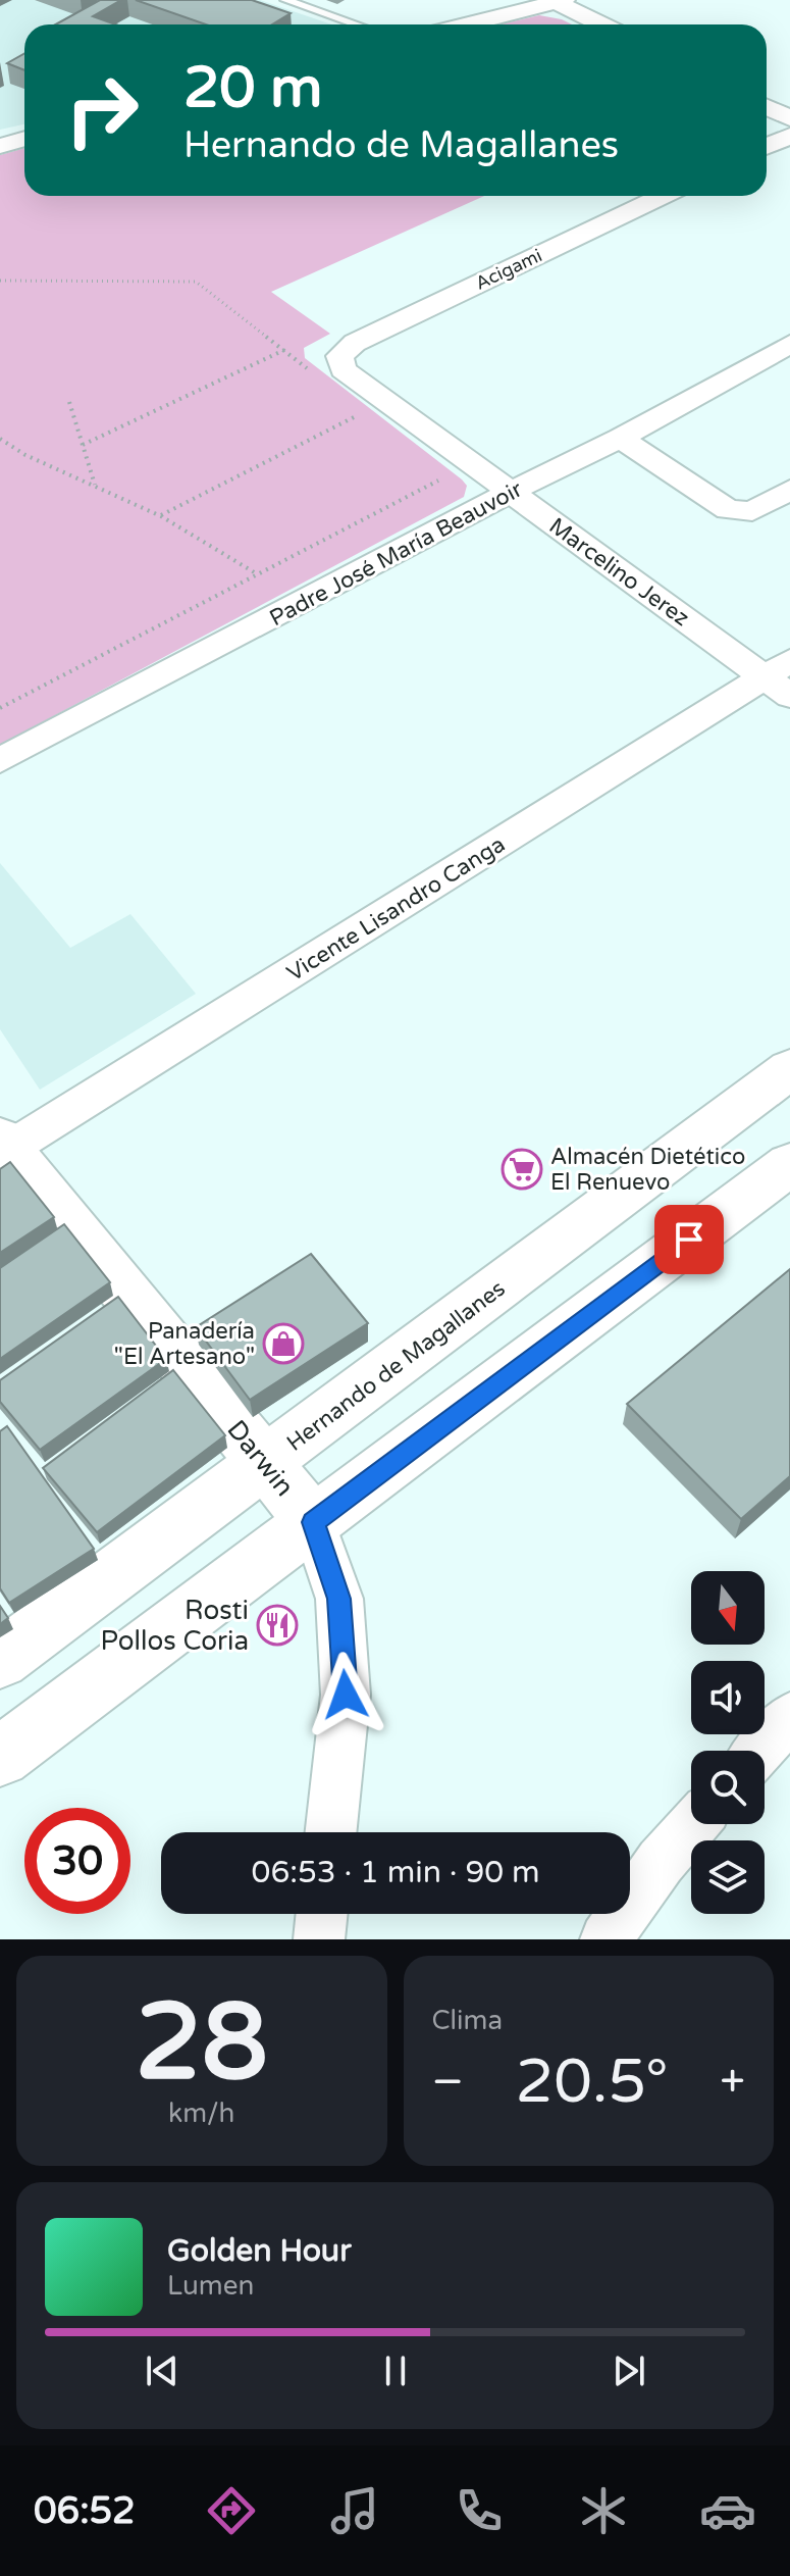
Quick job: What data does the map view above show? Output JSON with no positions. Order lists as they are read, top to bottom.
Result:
{
  "streets": {
    "main road": ["Hernando de Magallanes", "Darwin"],
    "street": [
      "Acigami",
      "Padre José María Beauvoir",
      "Marcelino Jerez",
      "Vicente Lisandro Canga"
    ]
  },
  "crossings": [
    ["Acigami", "Marcelino Jerez"],
    ["Padre José María Beauvoir", "Marcelino Jerez"],
    ["Marcelino Jerez", "Vicente Lisandro Canga"],
    ["Vicente Lisandro Canga", "Darwin"],
    ["Hernando de Magallanes", "Darwin"]
  ],
  "places": {
    "supermarket": ["Almacén Dietético El Renuevo"],
    "shop": ["Panadería \"El Artesano\""],
    "restaurant": ["Rosti Pollos Coria"]
  },
  "north": "bottom",
  "page": {
    "turn": ["20 m", "Hernando de Magallanes"],
    "limit": "30",
    "trip": "06:53 · 1 min · 90 m",
    "tile": [
      ["28", "km/h"],
      "Clima"
    ],
    "heat": ["−", "20.5°", "+"],
    "song": ["Golden Hour", "Lumen"],
    "tabs": "06:52"
  }
}
